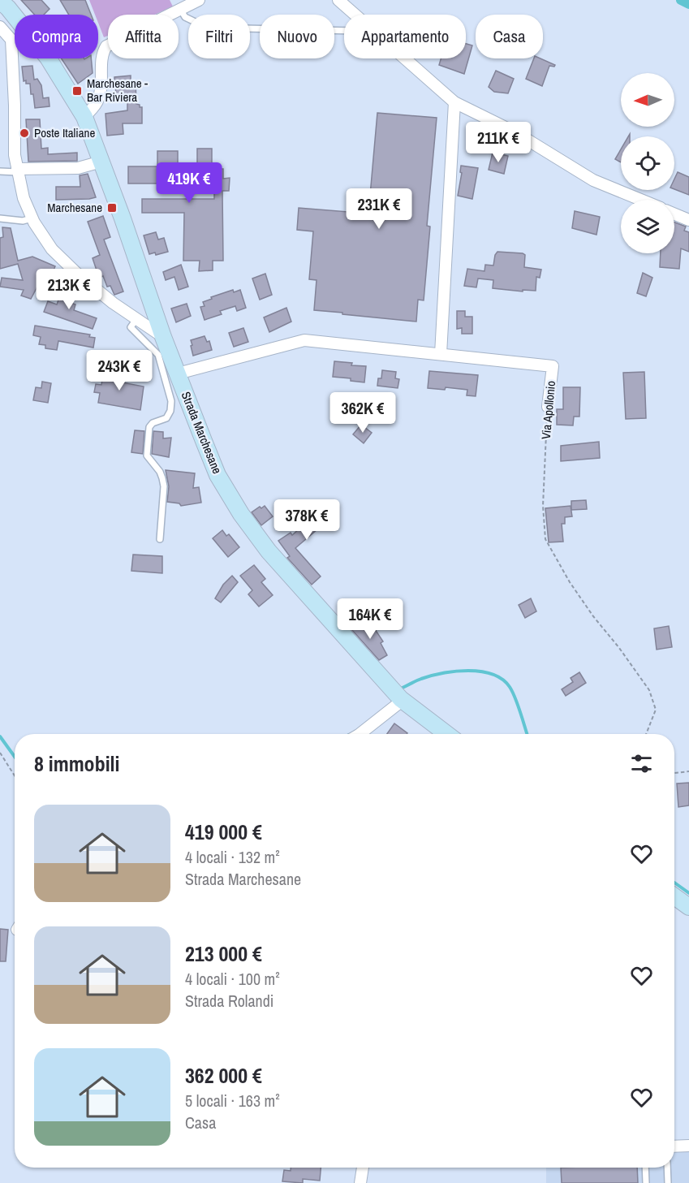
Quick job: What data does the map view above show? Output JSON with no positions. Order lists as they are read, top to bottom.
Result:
{
  "streets": {
    "main road": ["Strada Marchesane"],
    "street": ["Via Apollonio"]
  },
  "crossings": [
    ["Via Apollonio", "Strada Marchesane"]
  ],
  "places": {
    "transit": ["Marchesane - Bar Riviera", "Marchesane"],
    "other": ["Poste Italiane"]
  },
  "north": "left",
  "page": {
    "chip": [
      "Compra",
      "Affitta",
      "Filtri",
      "Nuovo",
      "Appartamento",
      "Casa"
    ],
    "price": [
      "211K €",
      "419K €",
      "231K €",
      "213K €",
      "243K €",
      "362K €",
      "378K €",
      "164K €"
    ],
    "heading": "8 immobili",
    "list": [
      {
        "name": "419 000 €",
        "note": "4 locali · 132 m² · Strada Marchesane"
      },
      {
        "name": "213 000 €",
        "note": "4 locali · 100 m² · Strada Rolandi"
      },
      {
        "name": "362 000 €",
        "note": "5 locali · 163 m² · Casa"
      }
    ]
  }
}
